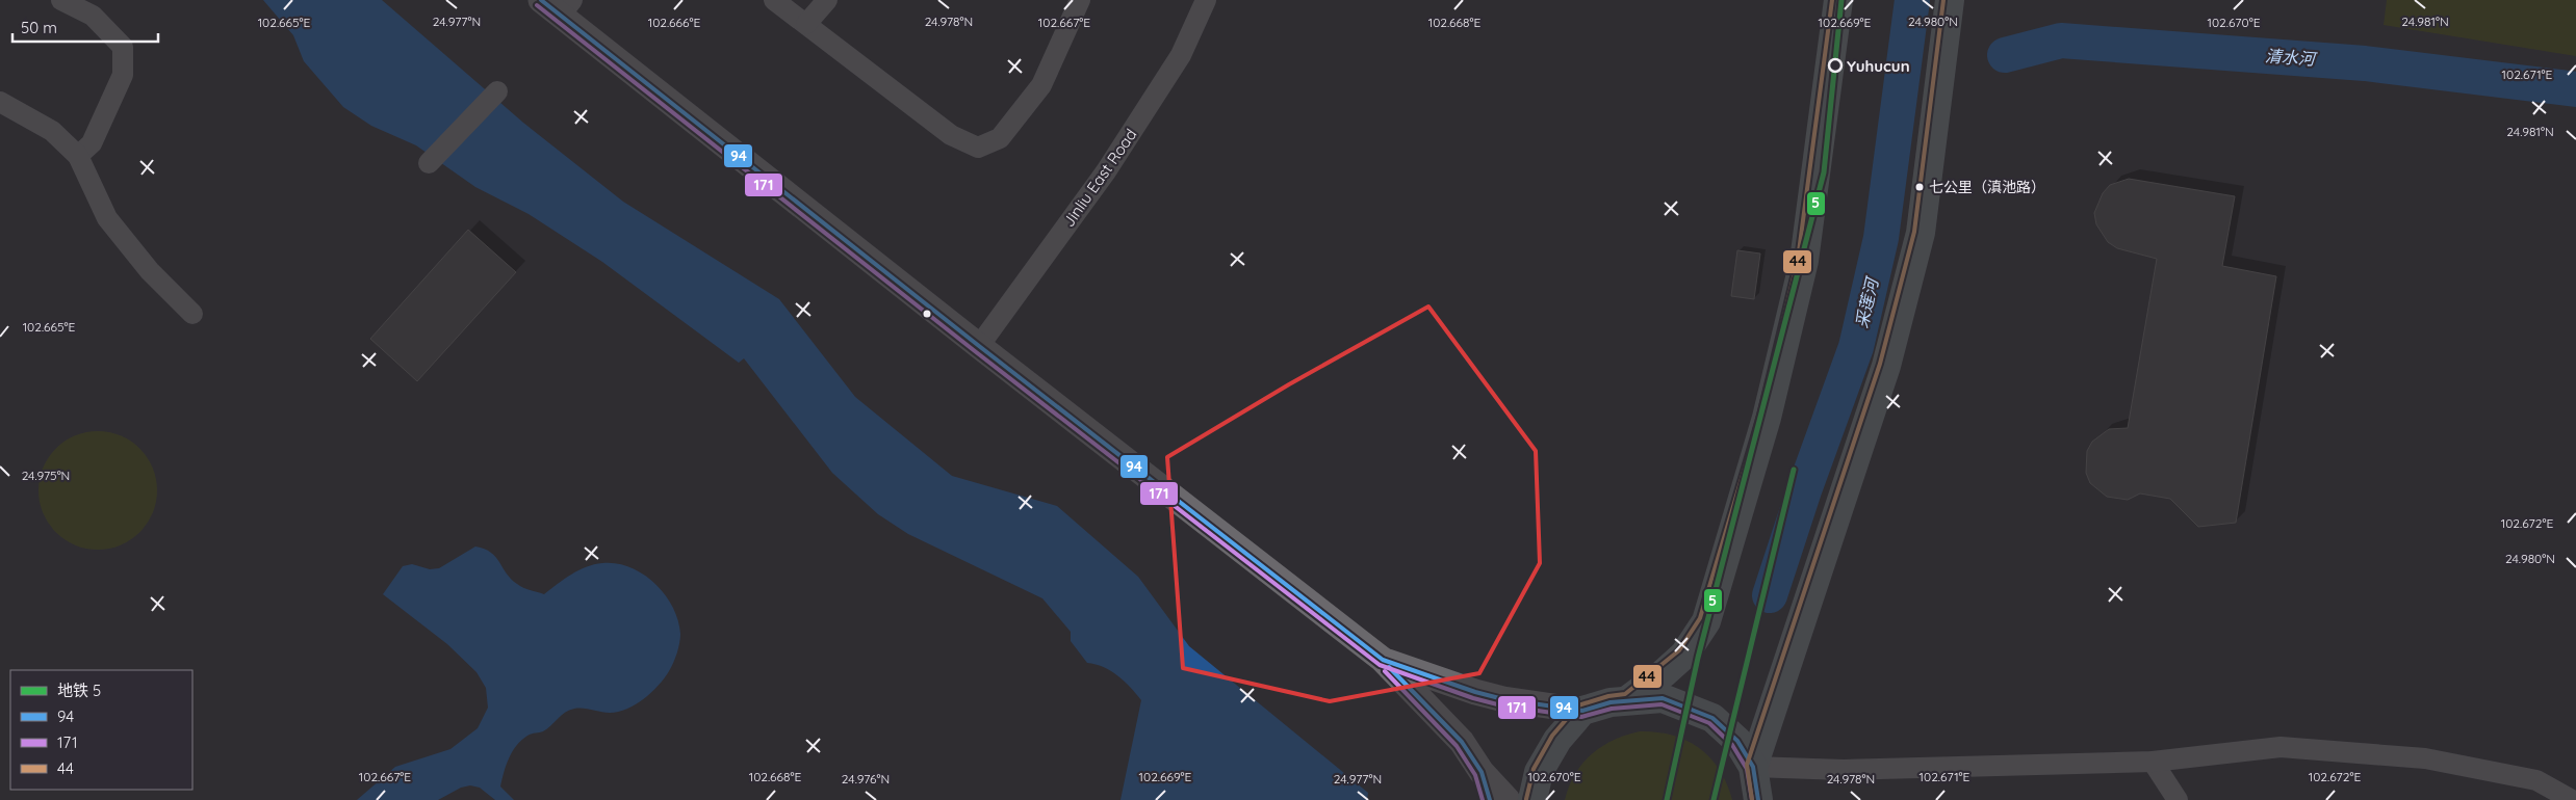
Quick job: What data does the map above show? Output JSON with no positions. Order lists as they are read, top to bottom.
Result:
{
  "streets": {
    "street": ["Jinliu East Road"]
  },
  "water": ["清水河", "采莲河"],
  "places": ["Yuhucun", "七公里（滇池路）"],
  "lines": [
    "metro line 5",
    "transit line 94",
    "transit line 44",
    "transit line 171"
  ],
  "legend": [
    "地铁 5",
    "94",
    "171",
    "44"
  ],
  "scale_bar": "50 m",
  "coordinates": [
    "24.977°N",
    "24.978°N",
    "24.980°N",
    "24.981°N",
    "102.665°E",
    "102.666°E",
    "102.667°E",
    "102.668°E",
    "102.669°E",
    "102.670°E",
    "102.671°E",
    "24.975°N",
    "102.672°E",
    "24.976°N"
  ]
}
